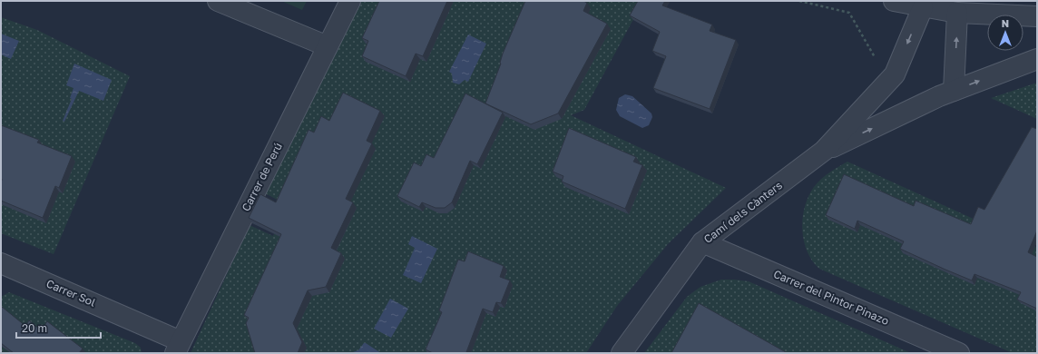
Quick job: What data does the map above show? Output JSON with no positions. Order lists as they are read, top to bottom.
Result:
{
  "streets": {
    "street": [
      "Carrer de Perú",
      "Camí dels Cànters",
      "Carrer Sol",
      "Carrer del Pintor Pinazo"
    ]
  },
  "crossings": [
    ["Carrer de Perú", "Carrer Sol"],
    ["Camí dels Cànters", "Carrer del Pintor Pinazo"]
  ],
  "scale_bar": "20 m",
  "north": "top"
}
